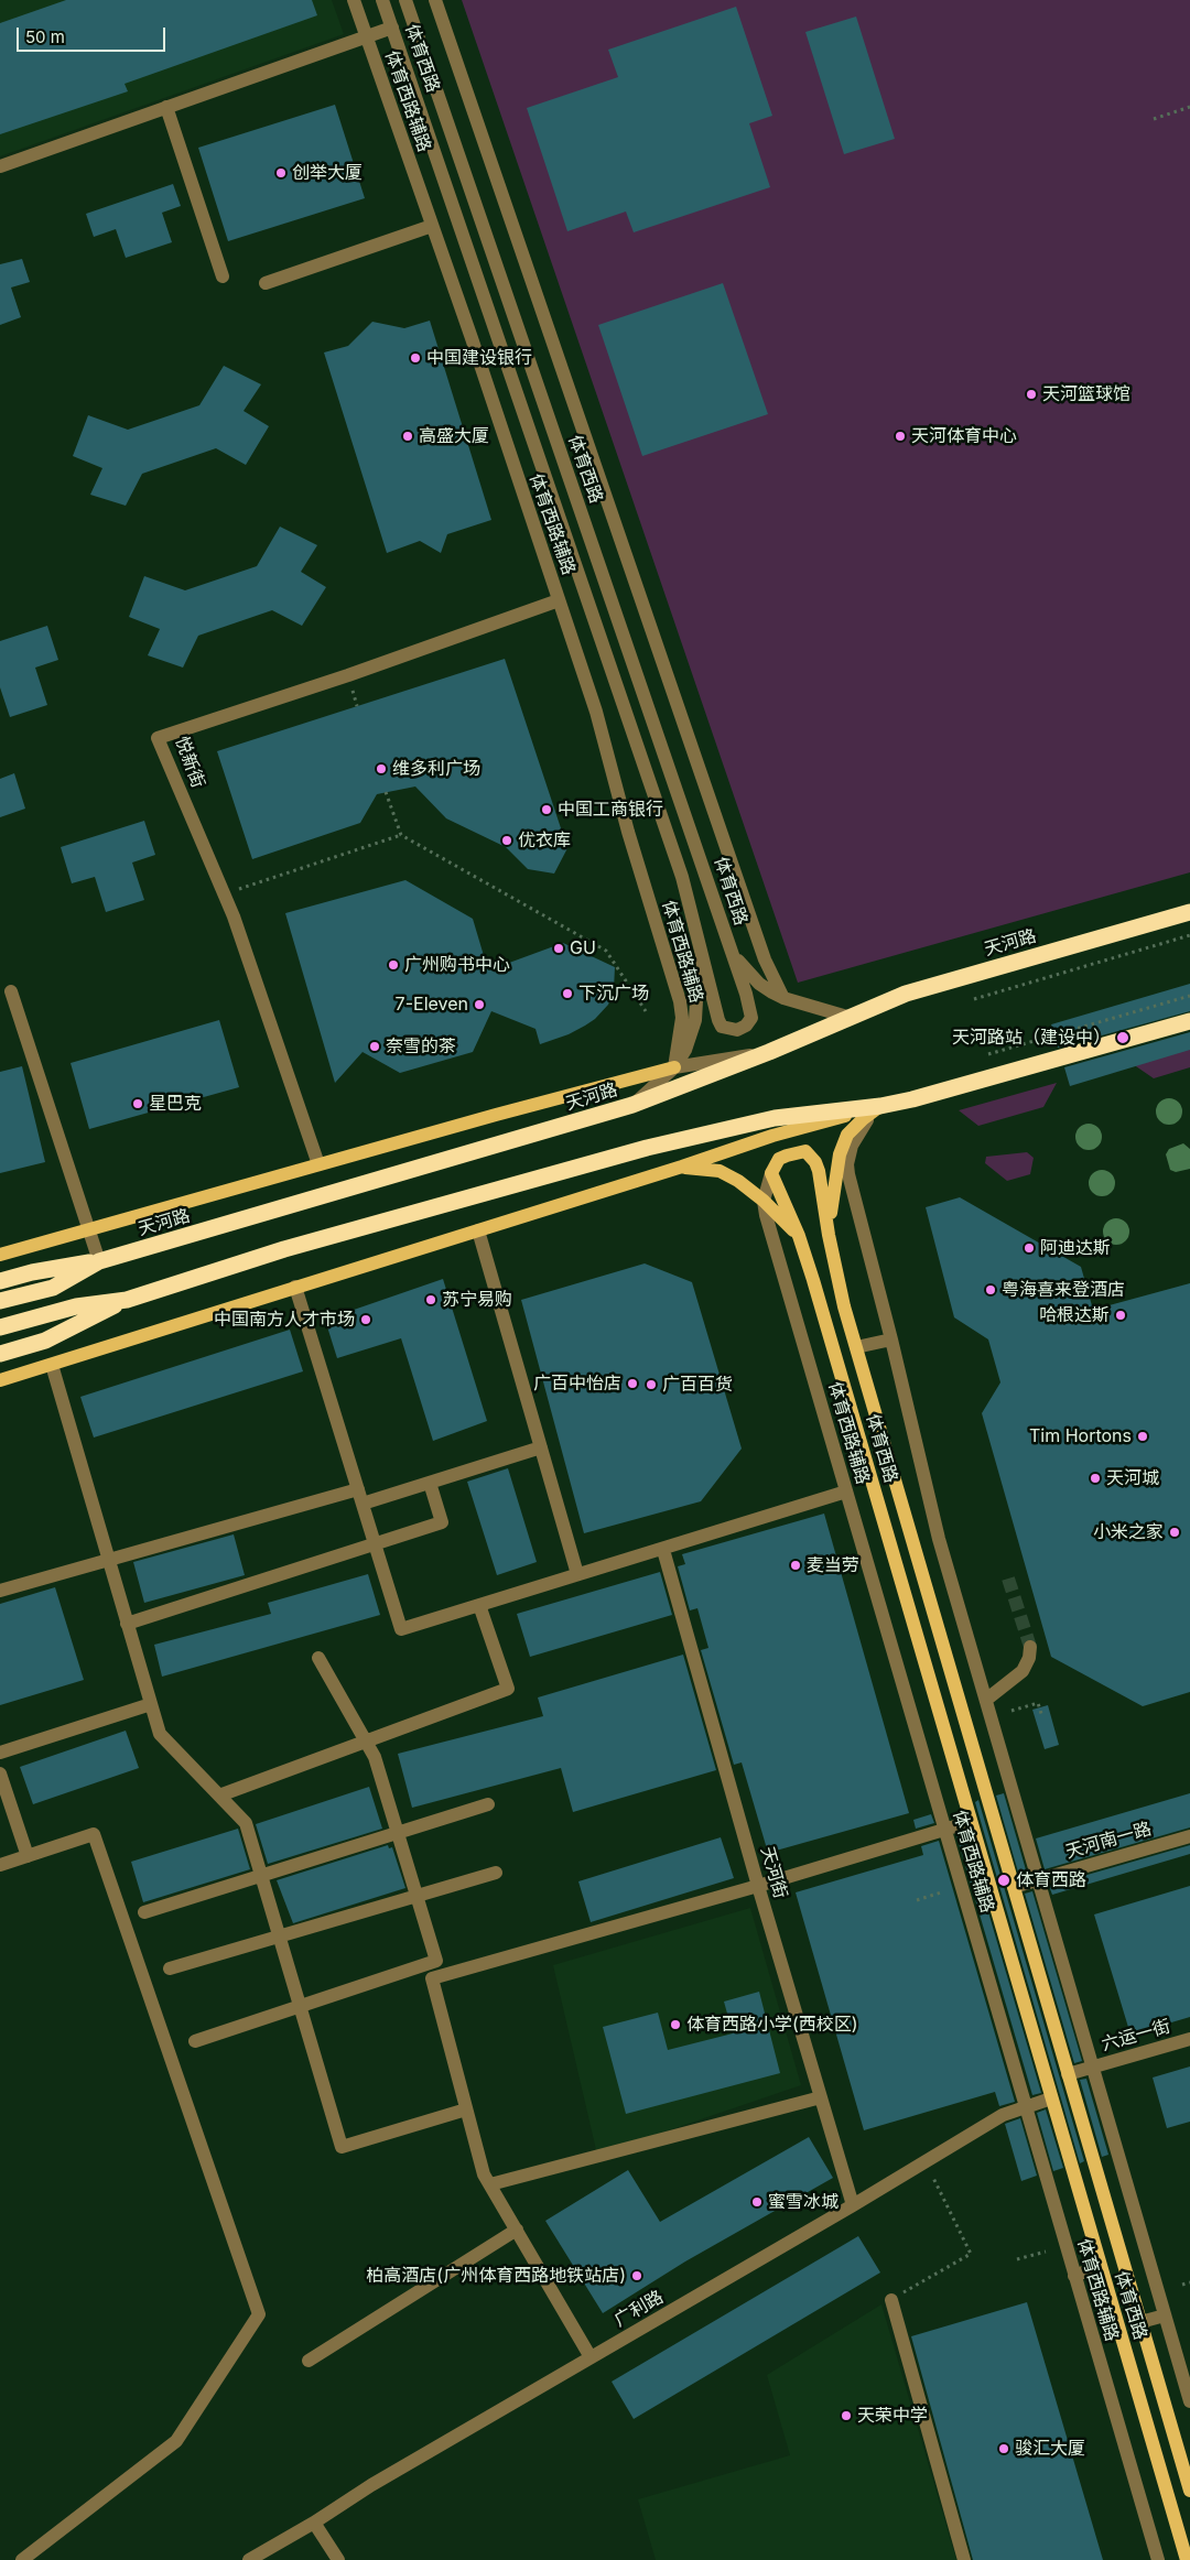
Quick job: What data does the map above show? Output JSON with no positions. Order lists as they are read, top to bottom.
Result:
{
  "streets": {
    "highway": ["天河路"],
    "main road": ["体育西路"],
    "street": [
      "体育西路辅路",
      "悦新街",
      "天河南一路",
      "天河街",
      "六运一街",
      "广利路"
    ]
  },
  "crossings": [
    ["体育西路", "天河南一路"],
    ["体育西路", "六运一街"],
    ["体育西路", "广利路"],
    ["体育西路辅路", "悦新街"],
    ["体育西路辅路", "广利路"],
    ["天河街", "广利路"]
  ],
  "places": [
    "创举大厦",
    "中国建设银行",
    "天河篮球馆",
    "高盛大厦",
    "天河体育中心",
    "维多利广场",
    "中国工商银行",
    "优衣库",
    "GU",
    "广州购书中心",
    "下沉广场",
    "7-Eleven",
    "天河路站（建设中）",
    "奈雪的茶",
    "星巴克",
    "阿迪达斯",
    "粤海喜来登酒店",
    "苏宁易购",
    "哈根达斯",
    "中国南方人才市场",
    "广百中怡店",
    "广百百货",
    "Tim Hortons",
    "天河城",
    "小米之家",
    "麦当劳",
    "体育西路",
    "体育西路小学(西校区)",
    "蜜雪冰城",
    "柏高酒店(广州体育西路地铁站店)",
    "天荣中学",
    "骏汇大厦"
  ],
  "scale_bar": "50 m"
}
